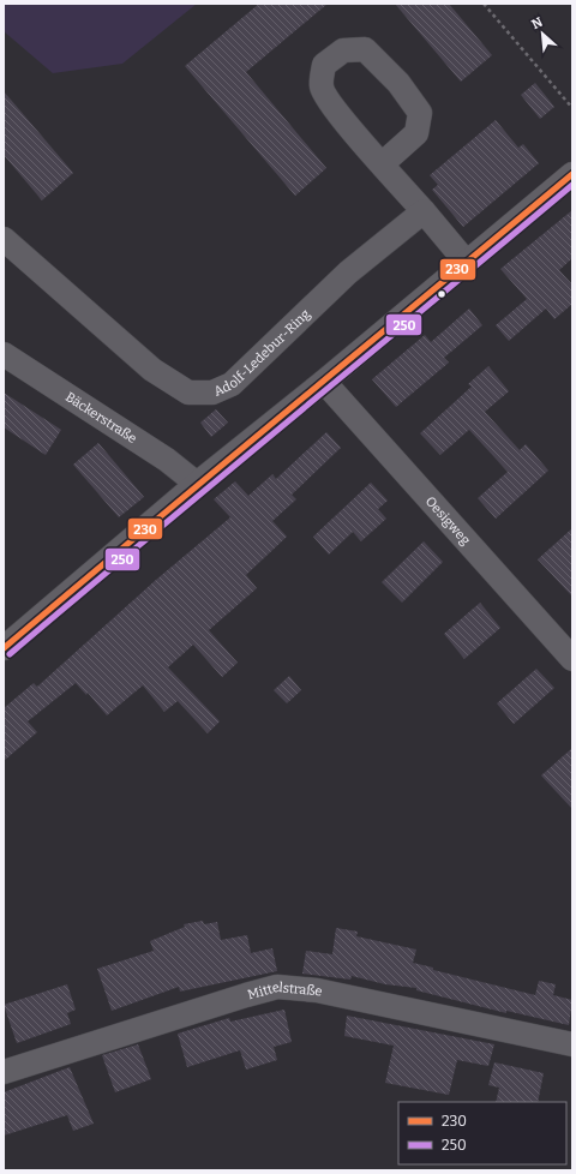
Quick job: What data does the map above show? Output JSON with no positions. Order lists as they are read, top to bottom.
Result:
{
  "streets": {
    "street": [
      "Adolf-Ledebur-Ring",
      "Bäckerstraße",
      "Oesigweg",
      "Mittelstraße"
    ]
  },
  "lines": ["transit line 230", "transit line 250"],
  "legend": ["230", "250"],
  "north": "top left"
}
